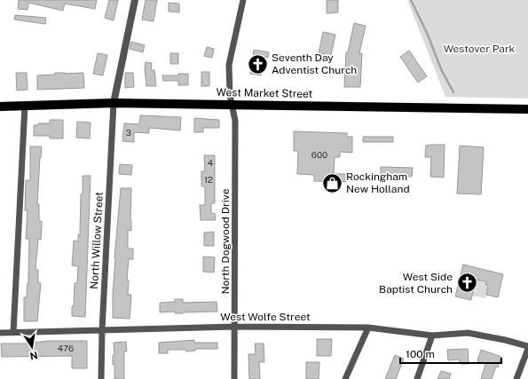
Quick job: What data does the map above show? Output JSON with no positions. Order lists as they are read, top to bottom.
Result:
{
  "streets": {
    "main road": ["West Market Street"],
    "street": ["North Willow Street", "North Dogwood Drive", "West Wolfe Street"]
  },
  "crossings": [
    ["West Market Street", "North Willow Street"],
    ["West Market Street", "North Dogwood Drive"],
    ["North Willow Street", "West Wolfe Street"],
    ["North Dogwood Drive", "West Wolfe Street"]
  ],
  "parks": ["Westover Park"],
  "places": {
    "church": ["Seventh Day Adventist Church", "West Side Baptist Church"],
    "shop": ["Rockingham New Holland"]
  },
  "house_numbers": [
    "3",
    "600",
    "4",
    "12",
    "476"
  ],
  "scale_bar": "100 m",
  "north": "bottom"
}
